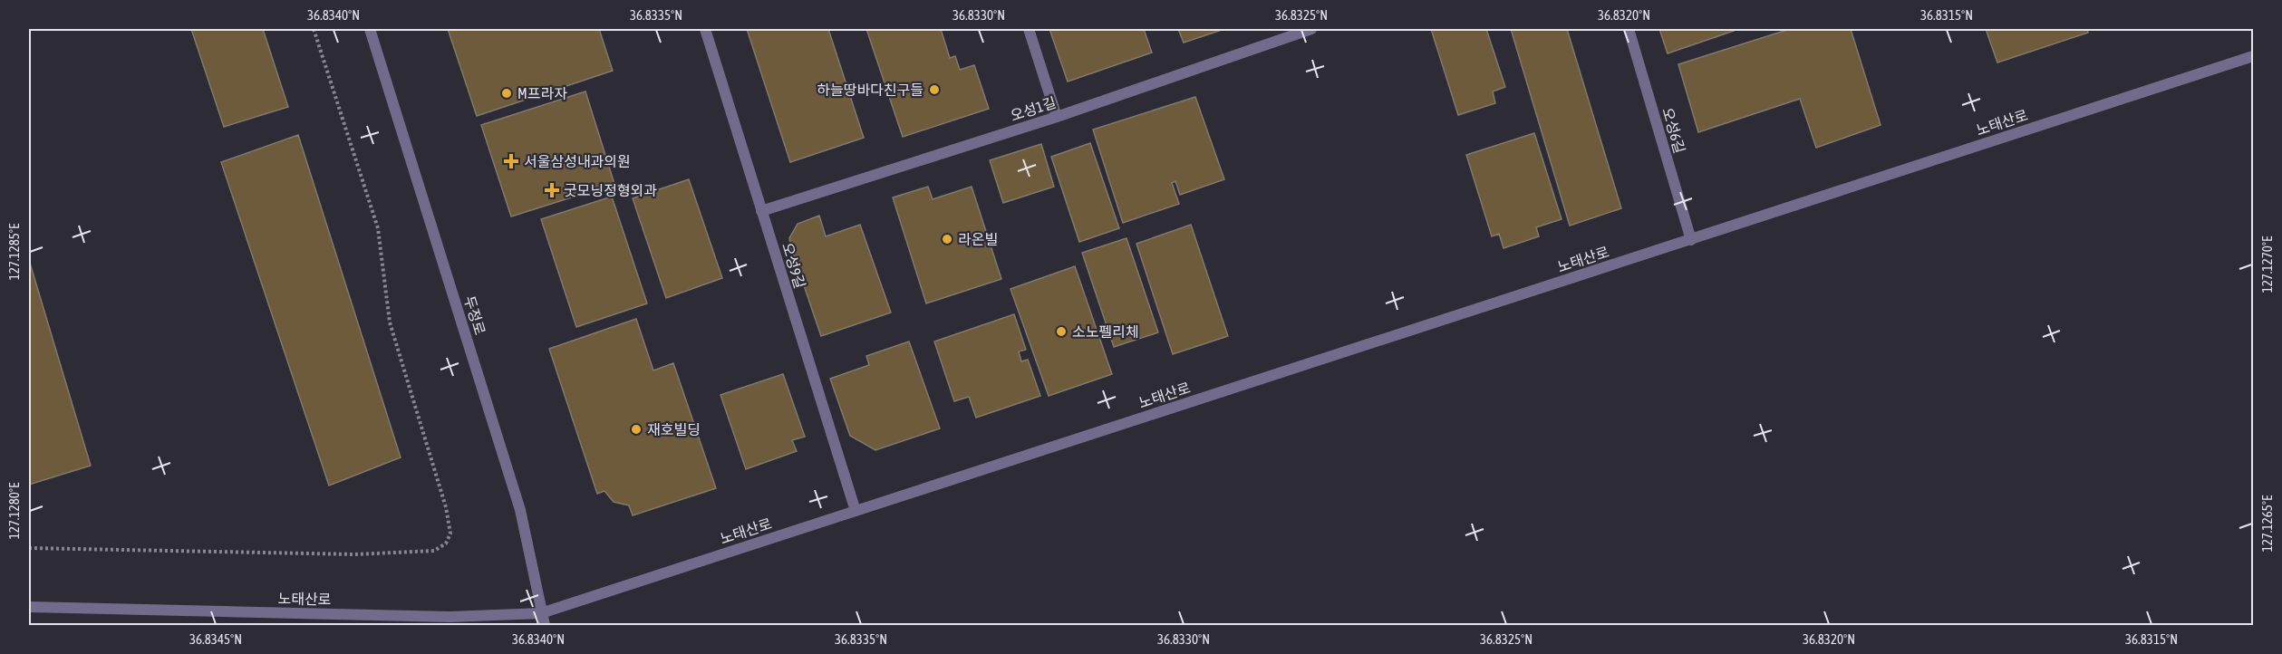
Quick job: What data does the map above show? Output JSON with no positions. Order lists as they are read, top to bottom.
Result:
{
  "streets": {
    "street": [
      "오성1길",
      "노태산로",
      "오성6길",
      "오성9길",
      "두정로"
    ]
  },
  "crossings": [
    ["오성1길", "오성9길"],
    ["노태산로", "오성6길"],
    ["노태산로", "오성9길"],
    ["노태산로", "두정로"]
  ],
  "places": {
    "other": [
      "하늘땅바다친구들",
      "M프라자",
      "라온빌",
      "소노펠리체",
      "재호빌딩"
    ],
    "health": ["서울삼성내과의원", "굿모닝정형외과"]
  },
  "coordinates": [
    "36.8340°N",
    "36.8335°N",
    "36.8330°N",
    "36.8325°N",
    "36.8320°N",
    "36.8315°N",
    "127.1285°E",
    "127.1270°E",
    "127.1280°E",
    "127.1265°E",
    "36.8345°N"
  ]
}
